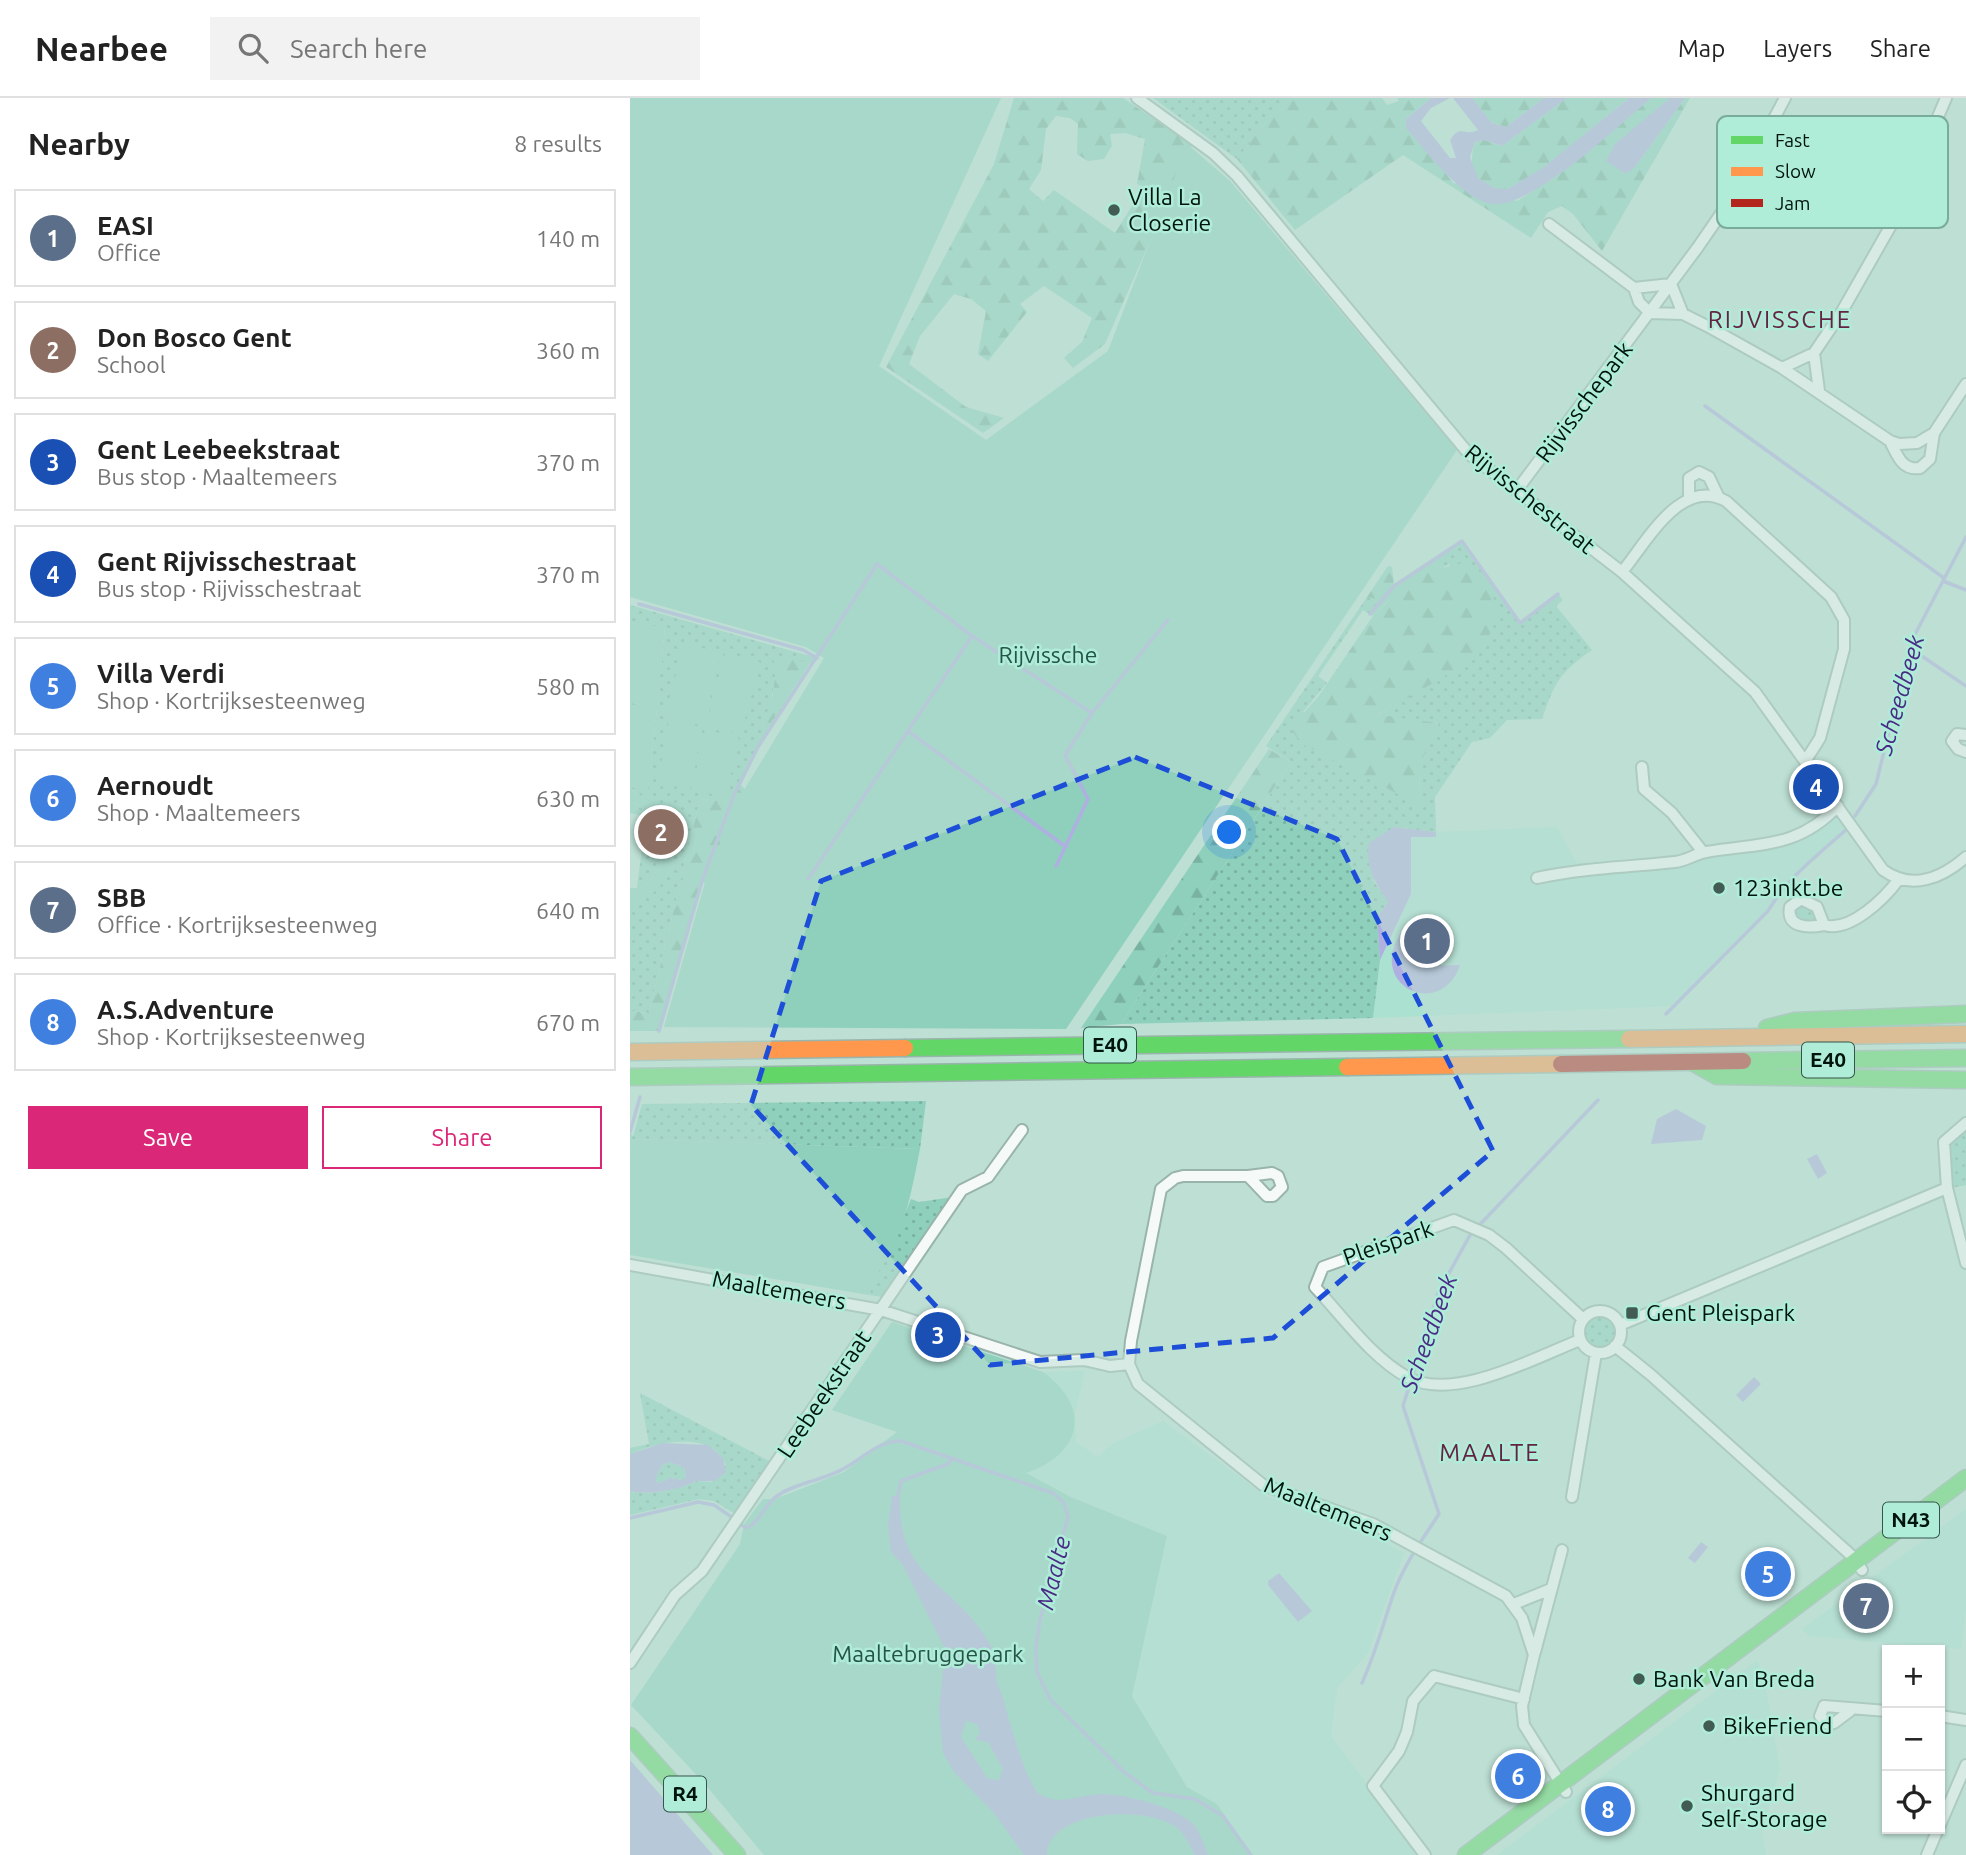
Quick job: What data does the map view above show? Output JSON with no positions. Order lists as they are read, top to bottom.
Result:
{
  "streets": {
    "main road": ["E40", "N43", "R4"],
    "street": [
      "Rijvisschepark",
      "Rijvisschestraat",
      "Pleispark",
      "Maaltemeers",
      "Leebeekstraat"
    ]
  },
  "crossings": [
    ["Rijvisschepark", "Rijvisschestraat"],
    ["Maaltemeers", "Leebeekstraat"]
  ],
  "districts": ["RIJVISSCHE", "MAALTE"],
  "water": ["Scheedbeek", "Maalte"],
  "parks": ["Rijvissche", "Maaltebruggepark"],
  "places": {
    "other": [
      "Villa La Closerie",
      "123inkt.be",
      "Bank Van Breda",
      "BikeFriend",
      "Shurgard Self-Storage"
    ],
    "transit": ["Gent Pleispark"]
  },
  "legend": ["Fast", "Slow", "Jam"],
  "page": {
    "header": "Nearbee",
    "search": "Search here",
    "nav": ["Map", "Layers", "Share"],
    "heading": ["Nearby", "8 results"],
    "list": [
      {
        "mark": "1",
        "name": "EASI",
        "note": "Office",
        "value": "140 m"
      },
      {
        "mark": "2",
        "name": "Don Bosco Gent",
        "note": "School",
        "value": "360 m"
      },
      {
        "mark": "3",
        "name": "Gent Leebeekstraat",
        "note": "Bus stop · Maaltemeers",
        "value": "370 m"
      },
      {
        "mark": "4",
        "name": "Gent Rijvisschestraat",
        "note": "Bus stop · Rijvisschestraat",
        "value": "370 m"
      },
      {
        "mark": "5",
        "name": "Villa Verdi",
        "note": "Shop · Kortrijksesteenweg",
        "value": "580 m"
      },
      {
        "mark": "6",
        "name": "Aernoudt",
        "note": "Shop · Maaltemeers",
        "value": "630 m"
      },
      {
        "mark": "7",
        "name": "SBB",
        "note": "Office · Kortrijksesteenweg",
        "value": "640 m"
      },
      {
        "mark": "8",
        "name": "A.S.Adventure",
        "note": "Shop · Kortrijksesteenweg",
        "value": "670 m"
      }
    ],
    "pins": [
      "4",
      "2",
      "1",
      "3",
      "5",
      "7",
      "6",
      "8"
    ],
    "buttons": ["Save", "Share"],
    "map_buttons": ["+", "−"]
  }
}
